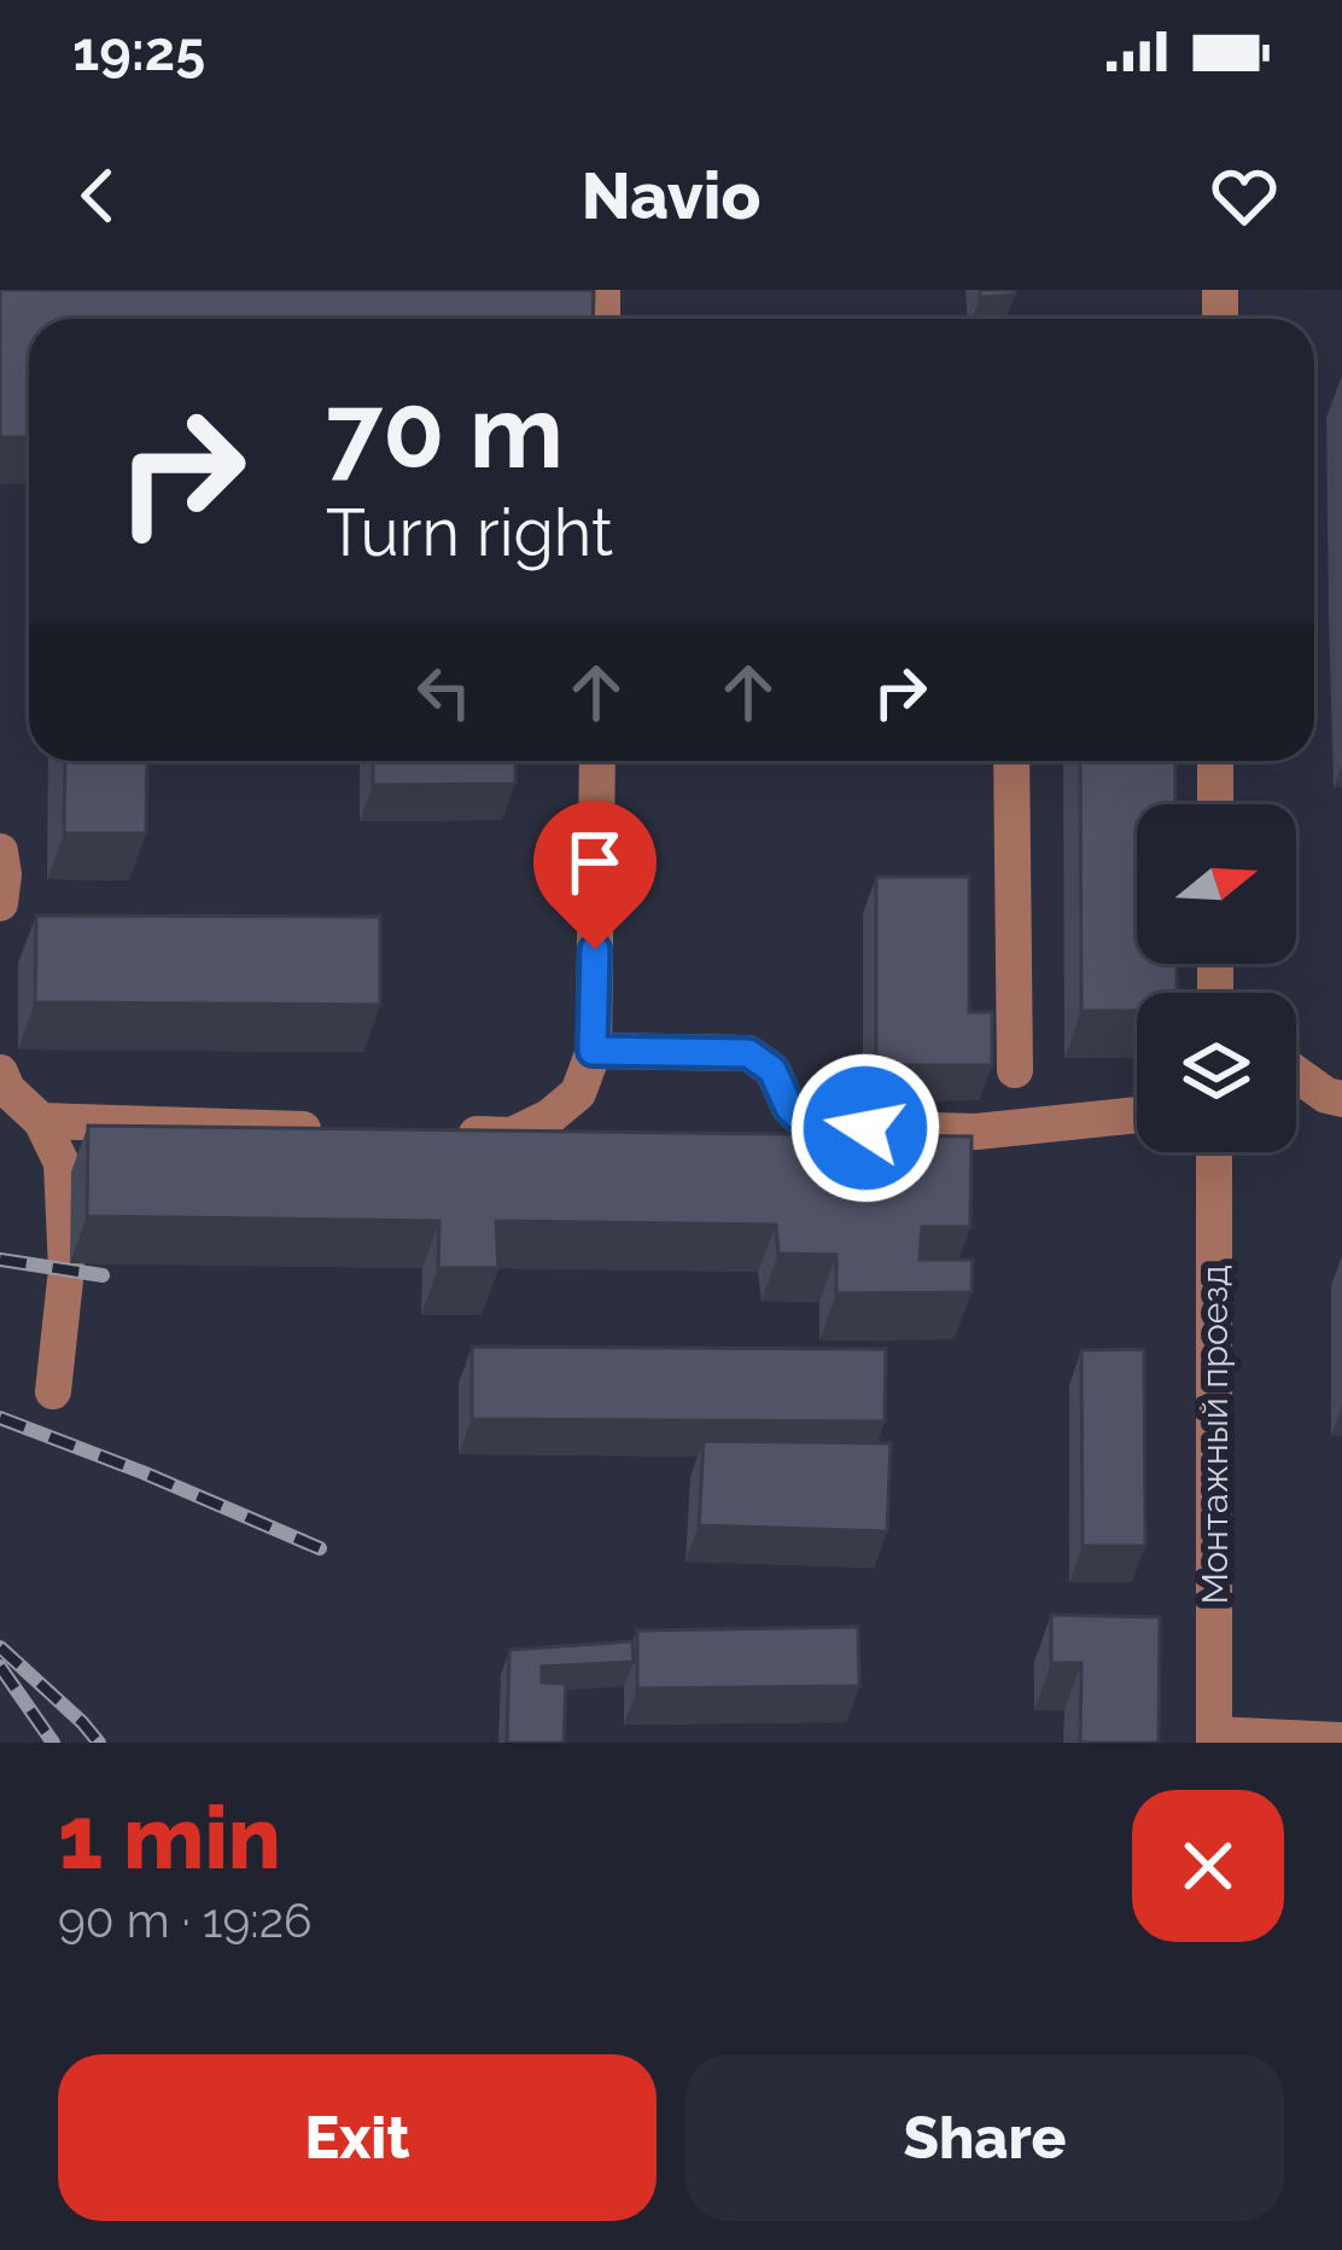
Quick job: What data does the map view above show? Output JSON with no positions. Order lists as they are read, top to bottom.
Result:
{
  "streets": {
    "street": ["Монтажный проезд"]
  },
  "north": "right",
  "page": {
    "status": "19:25",
    "header": "Navio",
    "turn": ["70 m", "Turn right"],
    "heading": ["1 min", "90 m · 19:26"],
    "buttons": ["Exit", "Share"]
  }
}
